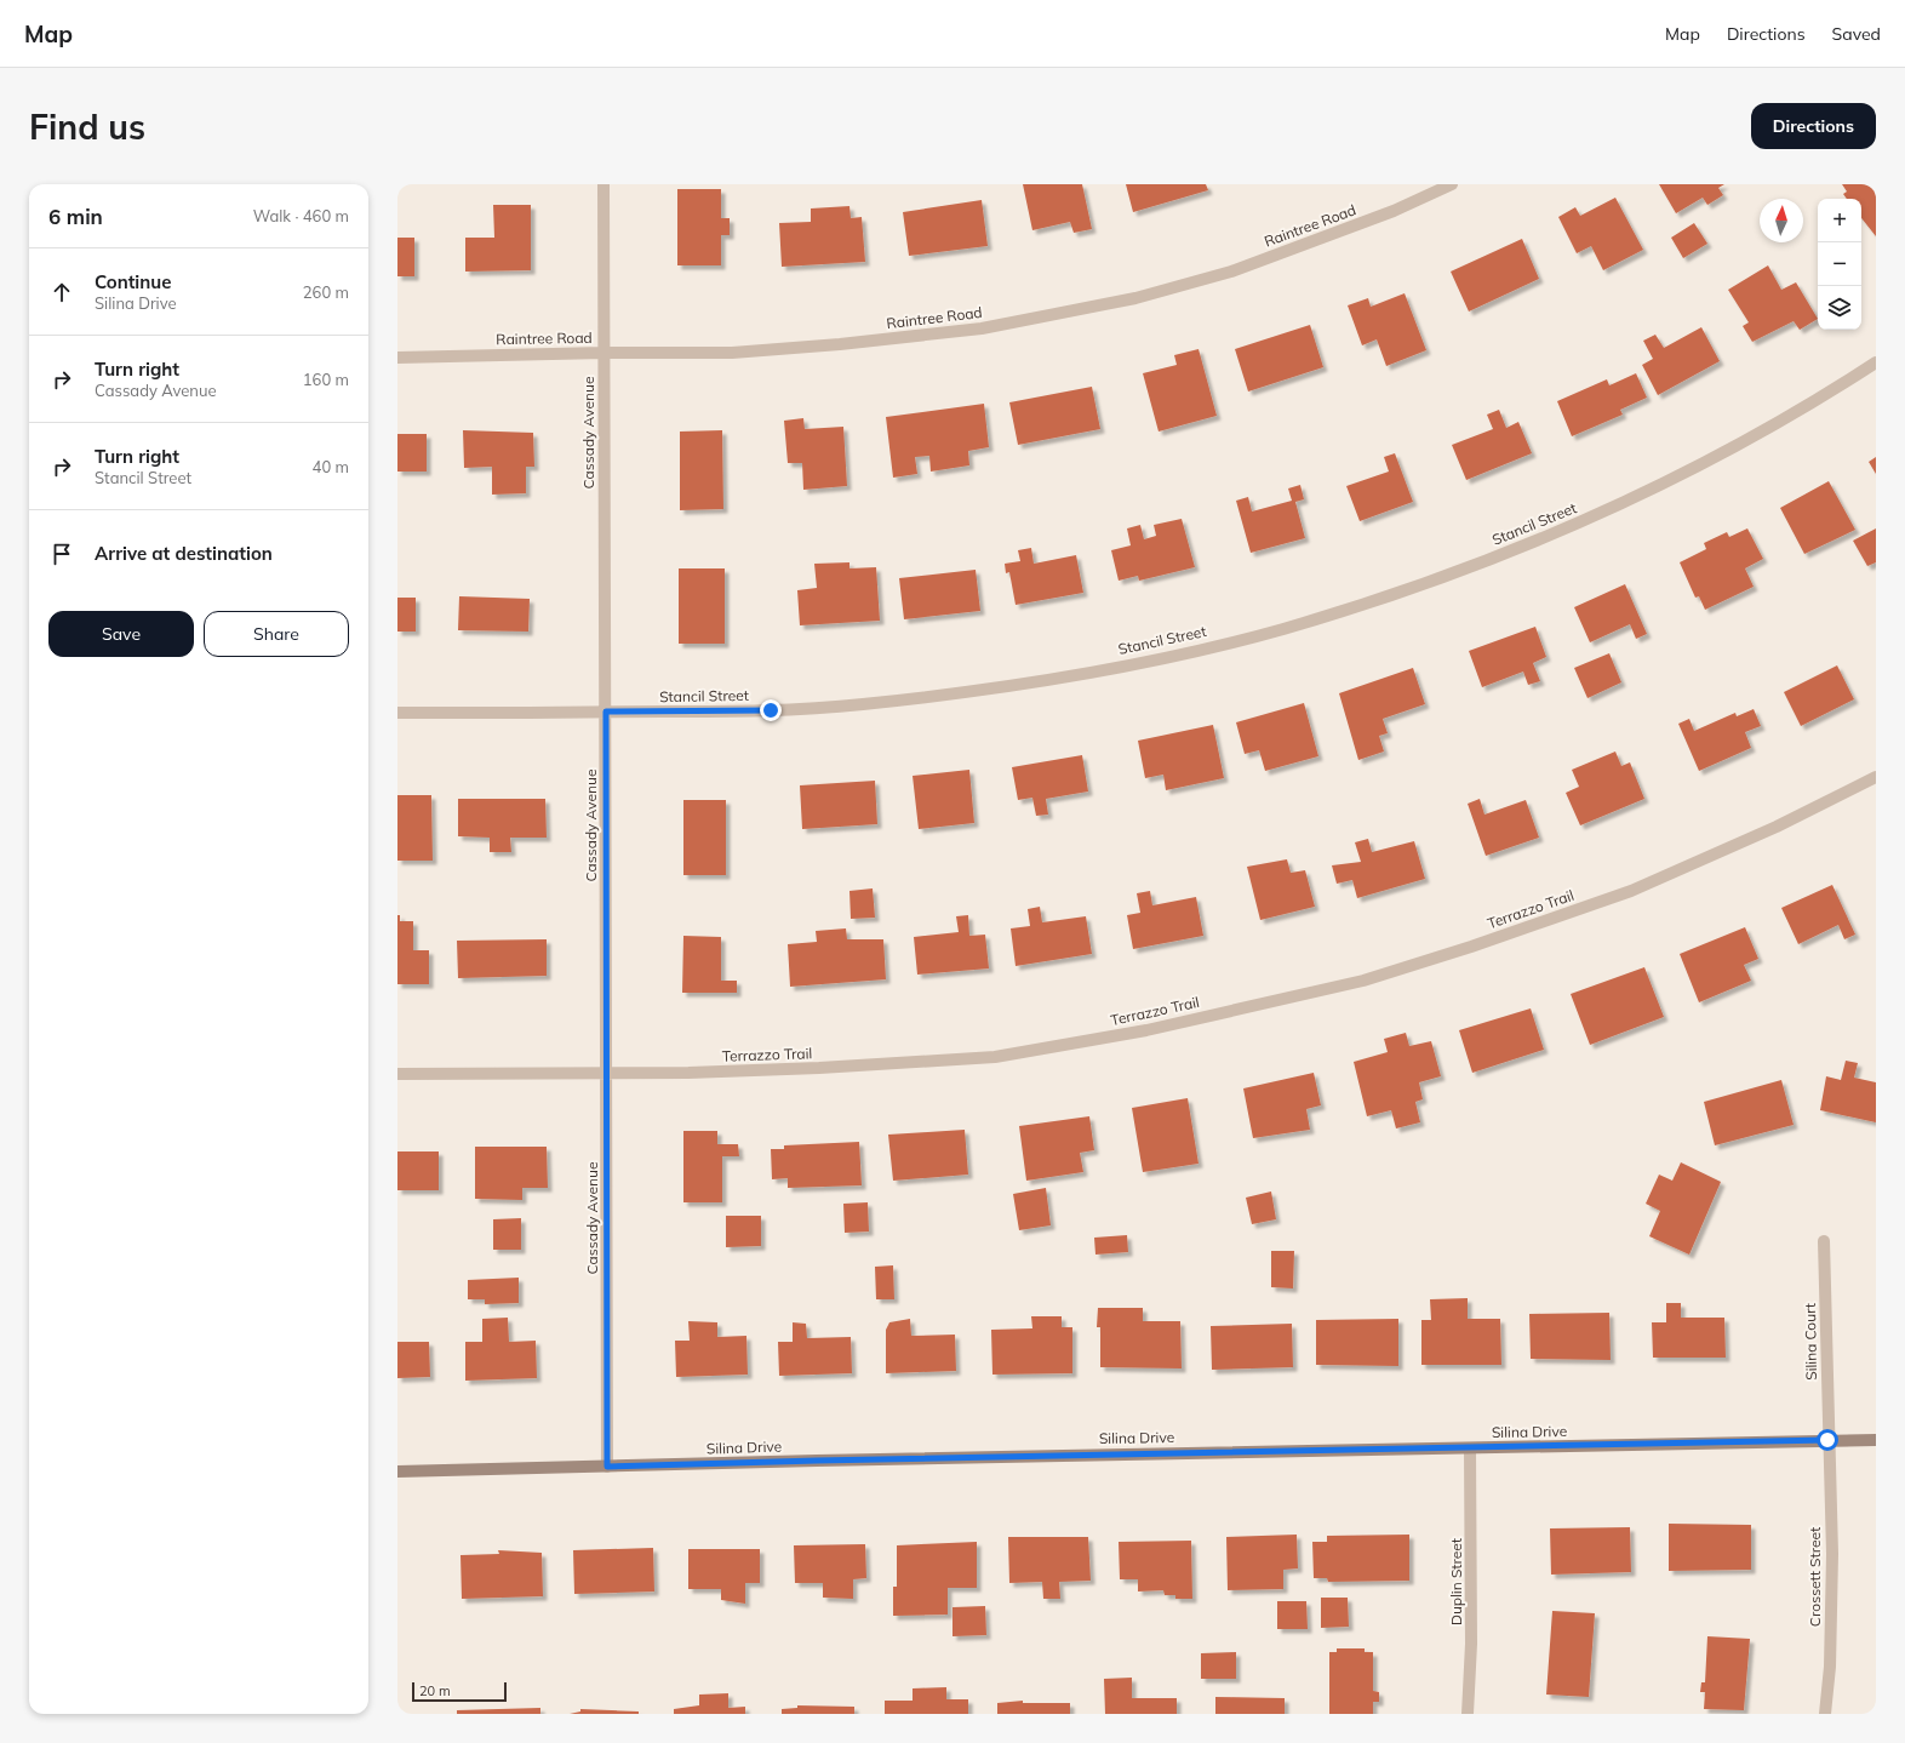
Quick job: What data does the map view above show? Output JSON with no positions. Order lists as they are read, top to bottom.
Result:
{
  "streets": {
    "street": [
      "Raintree Road",
      "Cassady Avenue",
      "Stancil Street",
      "Terrazzo Trail",
      "Silina Court",
      "Silina Drive",
      "Crossett Street",
      "Duplin Street"
    ]
  },
  "crossings": [
    ["Raintree Road", "Cassady Avenue"],
    ["Cassady Avenue", "Stancil Street"],
    ["Cassady Avenue", "Terrazzo Trail"],
    ["Cassady Avenue", "Silina Drive"],
    ["Silina Court", "Silina Drive"],
    ["Silina Court", "Crossett Street"],
    ["Silina Drive", "Crossett Street"],
    ["Silina Drive", "Duplin Street"]
  ],
  "scale_bar": "20 m",
  "north": "top",
  "page": {
    "header": "Map",
    "nav": ["Map", "Directions", "Saved"],
    "buttons": [
      "Directions",
      ["Save", "Share"]
    ],
    "title": "Find us",
    "heading": ["6 min", "Walk · 460 m"],
    "map_buttons": ["+", "−"],
    "list": [
      ["Continue", "Silina Drive", "260 m"],
      ["Turn right", "Cassady Avenue", "160 m"],
      ["Turn right", "Stancil Street", "40 m"],
      "Arrive at destination"
    ],
    "scale": "20 m"
  }
}
